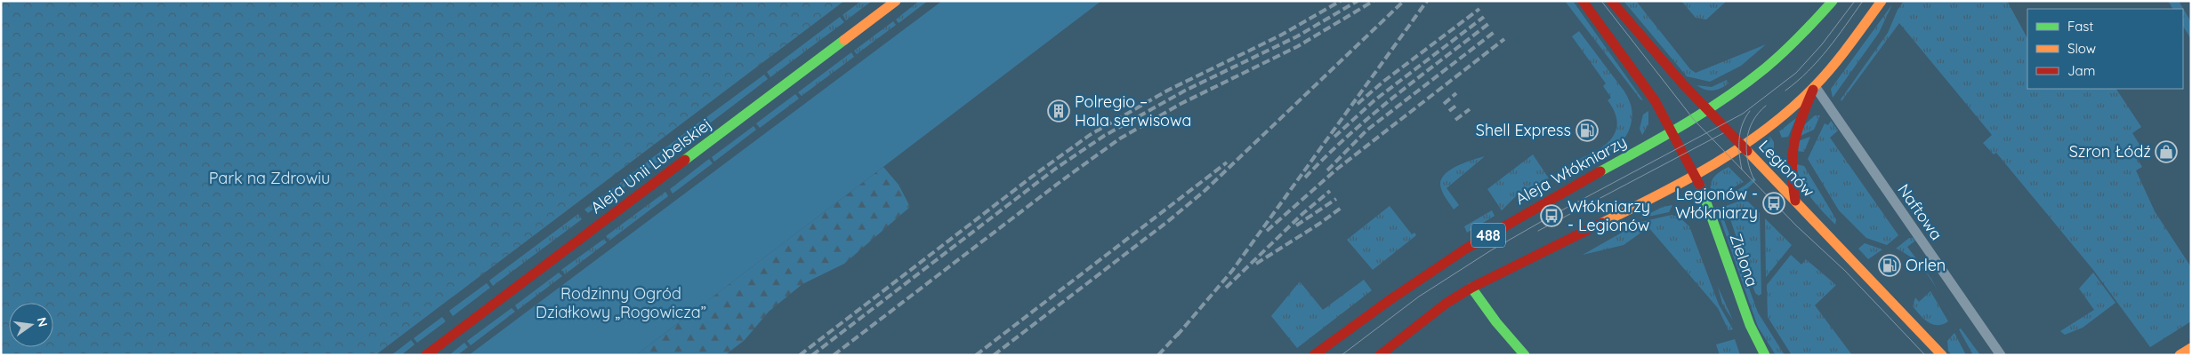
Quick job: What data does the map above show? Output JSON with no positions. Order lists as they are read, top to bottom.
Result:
{
  "streets": {
    "main road": [
      "Aleja Unii Lubelskiej",
      "Legionów",
      "Aleja Włókniarzy",
      "488",
      "Zielona"
    ],
    "street": ["Naftowa"]
  },
  "crossings": [
    ["Legionów", "Aleja Włókniarzy"],
    ["Legionów", "488"],
    ["Aleja Włókniarzy", "Zielona"],
    ["Naftowa", "488"],
    ["488", "Zielona"]
  ],
  "parks": ["Park na Zdrowiu", "Rodzinny Ogród Działkowy „Rogowicza”"],
  "places": {
    "building": ["Polregio – Hala serwisowa"],
    "fuel station": ["Shell Express", "Orlen"],
    "shop": ["Szron Łódź"],
    "bus stop": ["Legionów - Włókniarzy", "Włókniarzy - Legionów"]
  },
  "legend": ["Fast", "Slow", "Jam"],
  "north": "right"
}
